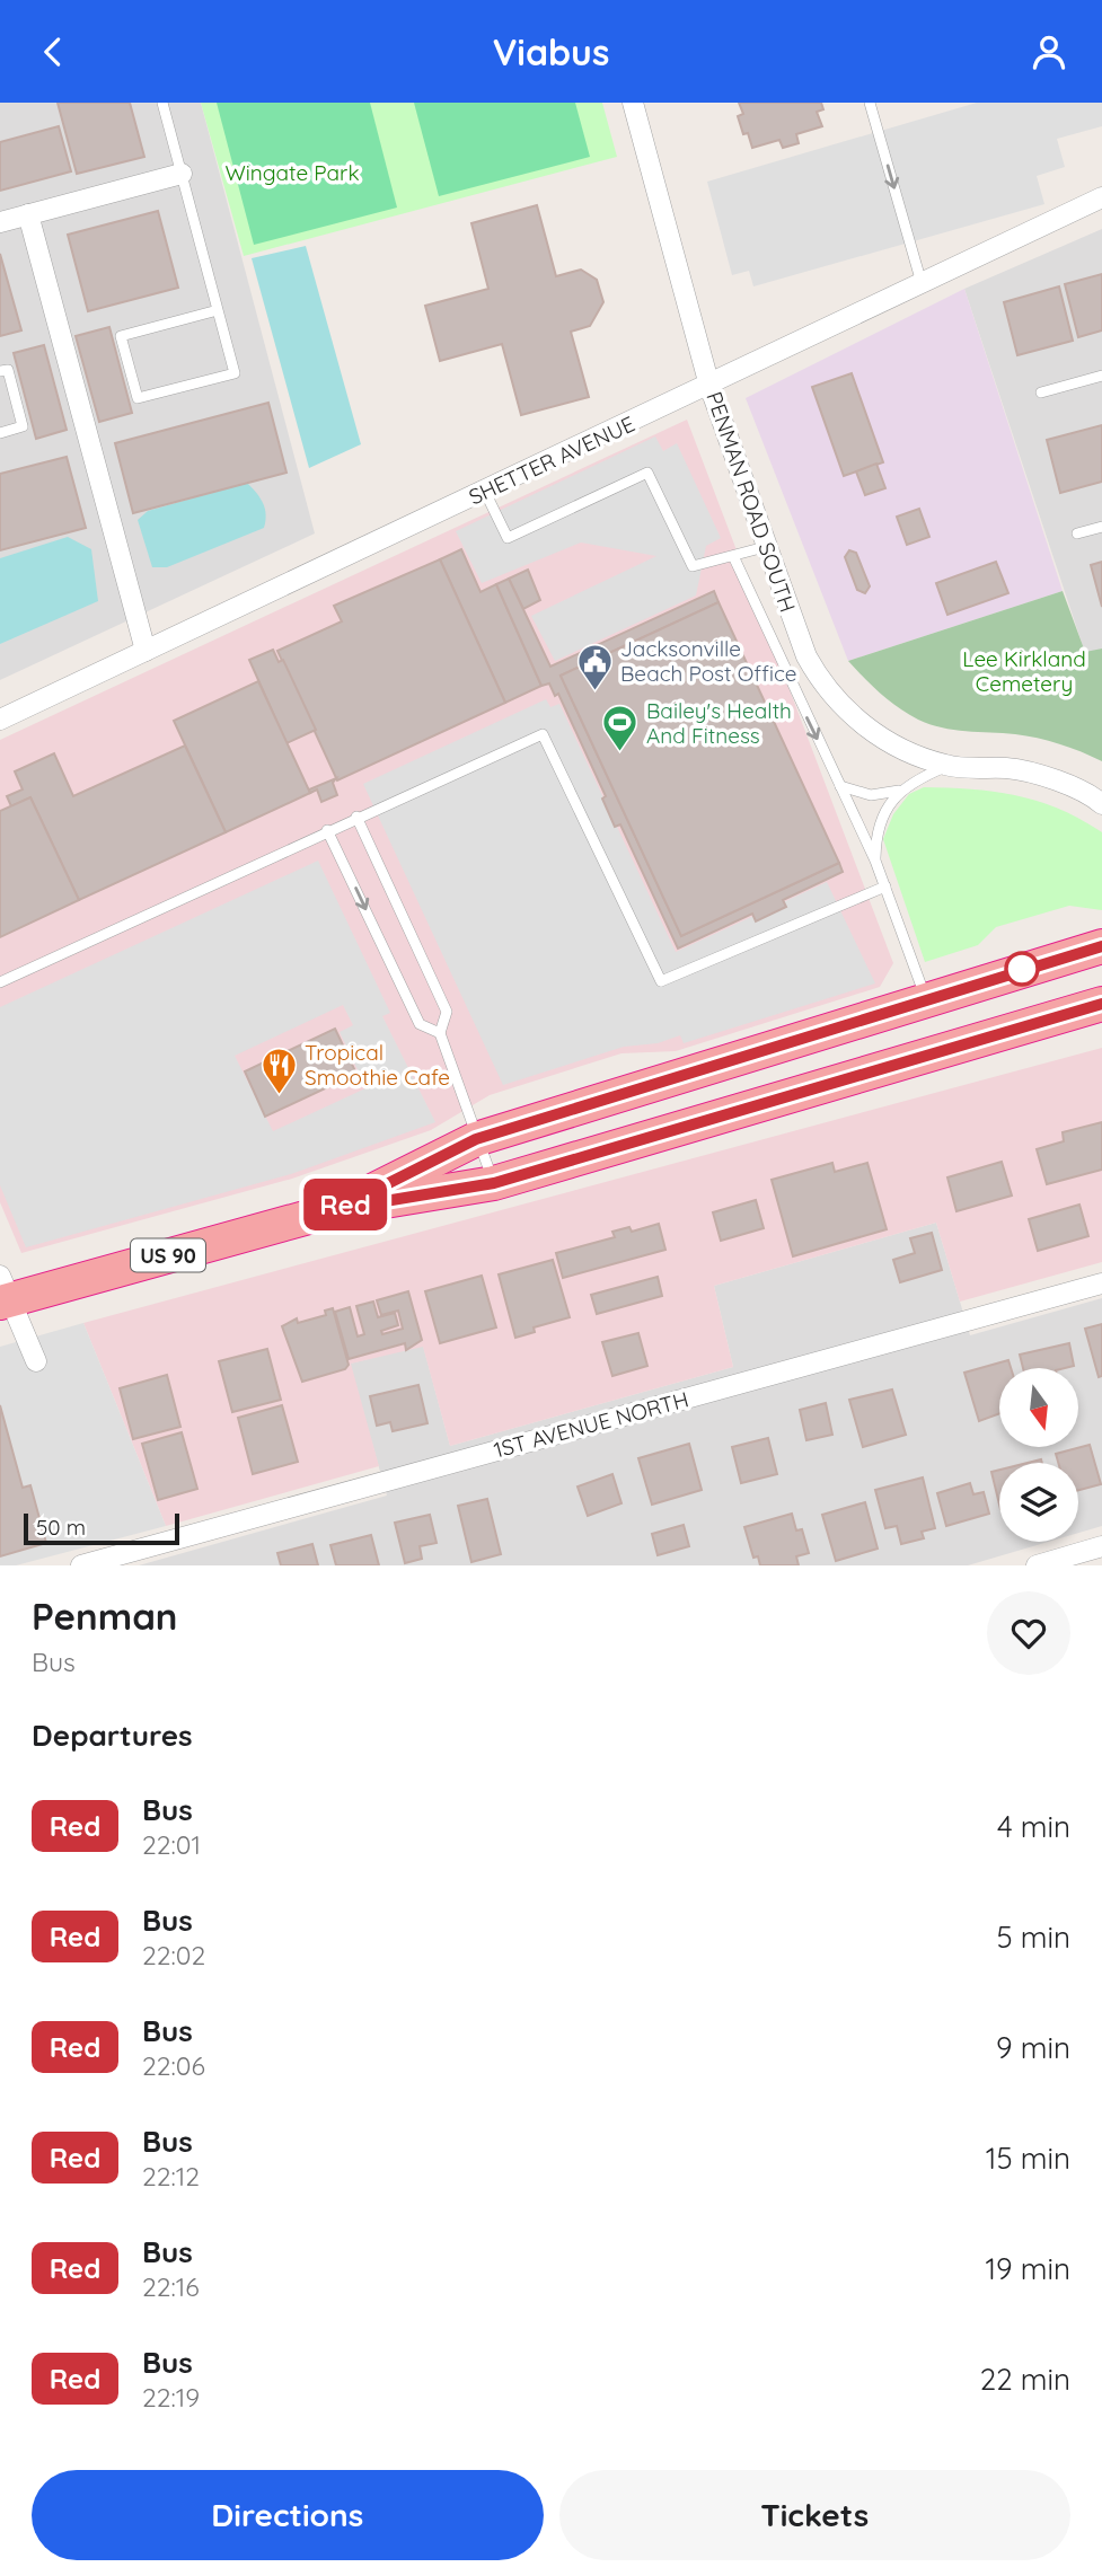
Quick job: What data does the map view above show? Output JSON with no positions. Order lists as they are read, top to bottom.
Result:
{
  "streets": {
    "highway": ["US 90"],
    "street": ["SHETTER AVENUE", "PENMAN ROAD SOUTH", "1ST AVENUE NORTH"]
  },
  "crossings": [
    ["SHETTER AVENUE", "PENMAN ROAD SOUTH"]
  ],
  "parks": ["Wingate Park", "Lee Kirkland Cemetery"],
  "places": {
    "public building": ["Jacksonville Beach Post Office"],
    "sports": ["Bailey's Health And Fitness"],
    "restaurant": ["Tropical Smoothie Cafe"]
  },
  "lines": ["bus line Red"],
  "scale_bar": "50 m",
  "north": "bottom",
  "page": {
    "header": "Viabus",
    "on_map": "Red",
    "scale": "50 m",
    "heading": [
      ["Penman", "Bus"],
      "Departures"
    ],
    "list": [
      {
        "mark": "Red",
        "name": "Bus",
        "note": "22:01",
        "value": "4 min"
      },
      {
        "mark": "Red",
        "name": "Bus",
        "note": "22:02",
        "value": "5 min"
      },
      {
        "mark": "Red",
        "name": "Bus",
        "note": "22:06",
        "value": "9 min"
      },
      {
        "mark": "Red",
        "name": "Bus",
        "note": "22:12",
        "value": "15 min"
      },
      {
        "mark": "Red",
        "name": "Bus",
        "note": "22:16",
        "value": "19 min"
      },
      {
        "mark": "Red",
        "name": "Bus",
        "note": "22:19",
        "value": "22 min"
      }
    ],
    "buttons": ["Directions", "Tickets"]
  }
}
